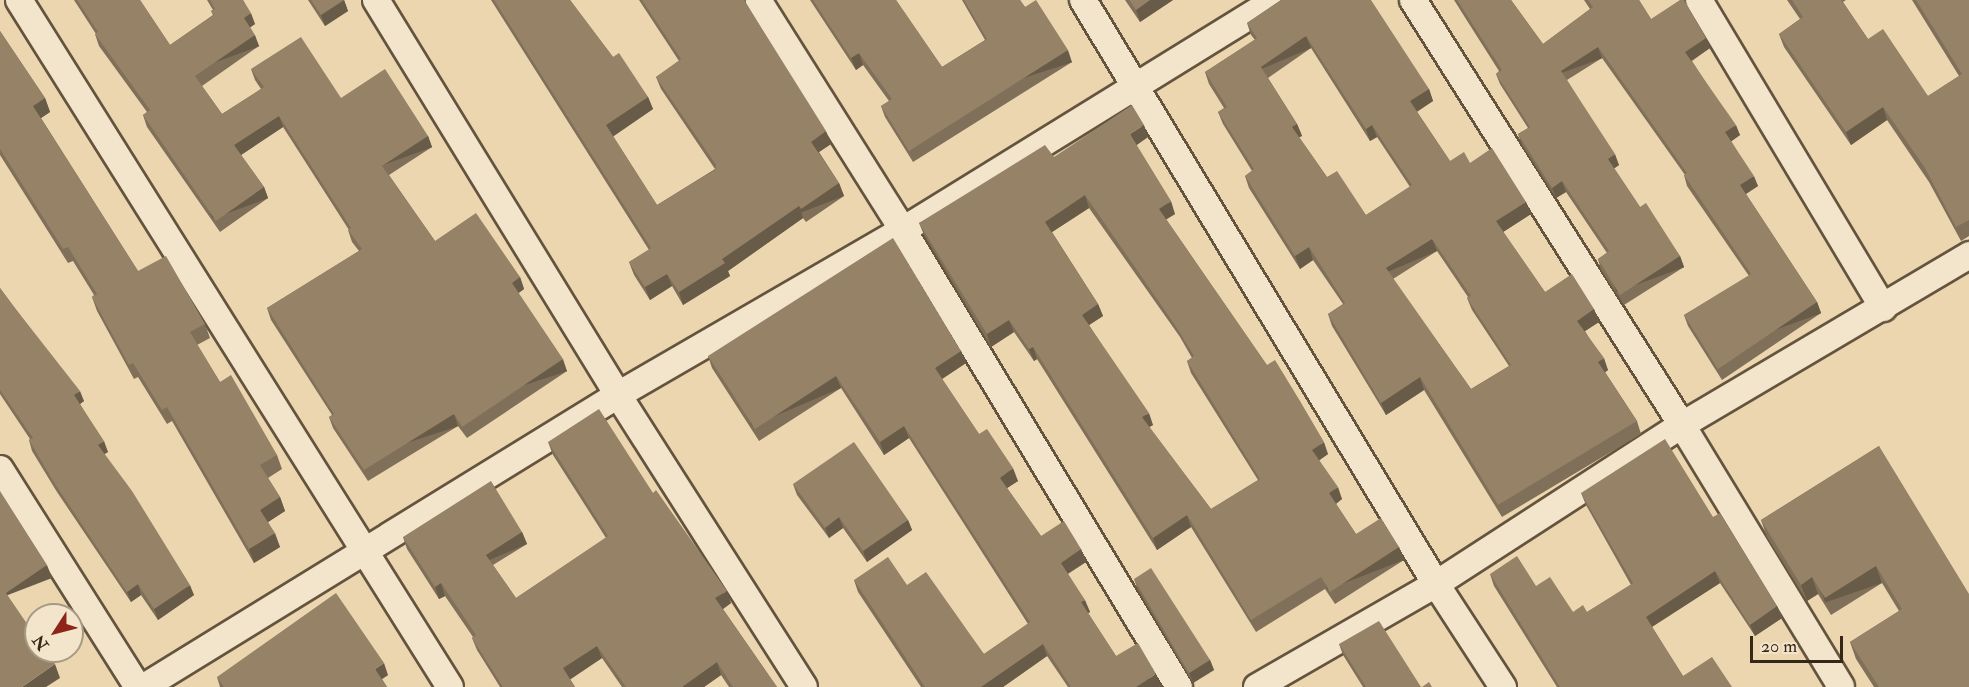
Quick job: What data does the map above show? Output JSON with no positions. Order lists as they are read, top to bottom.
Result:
{
  "scale_bar": "20 m",
  "north": "bottom left"
}
